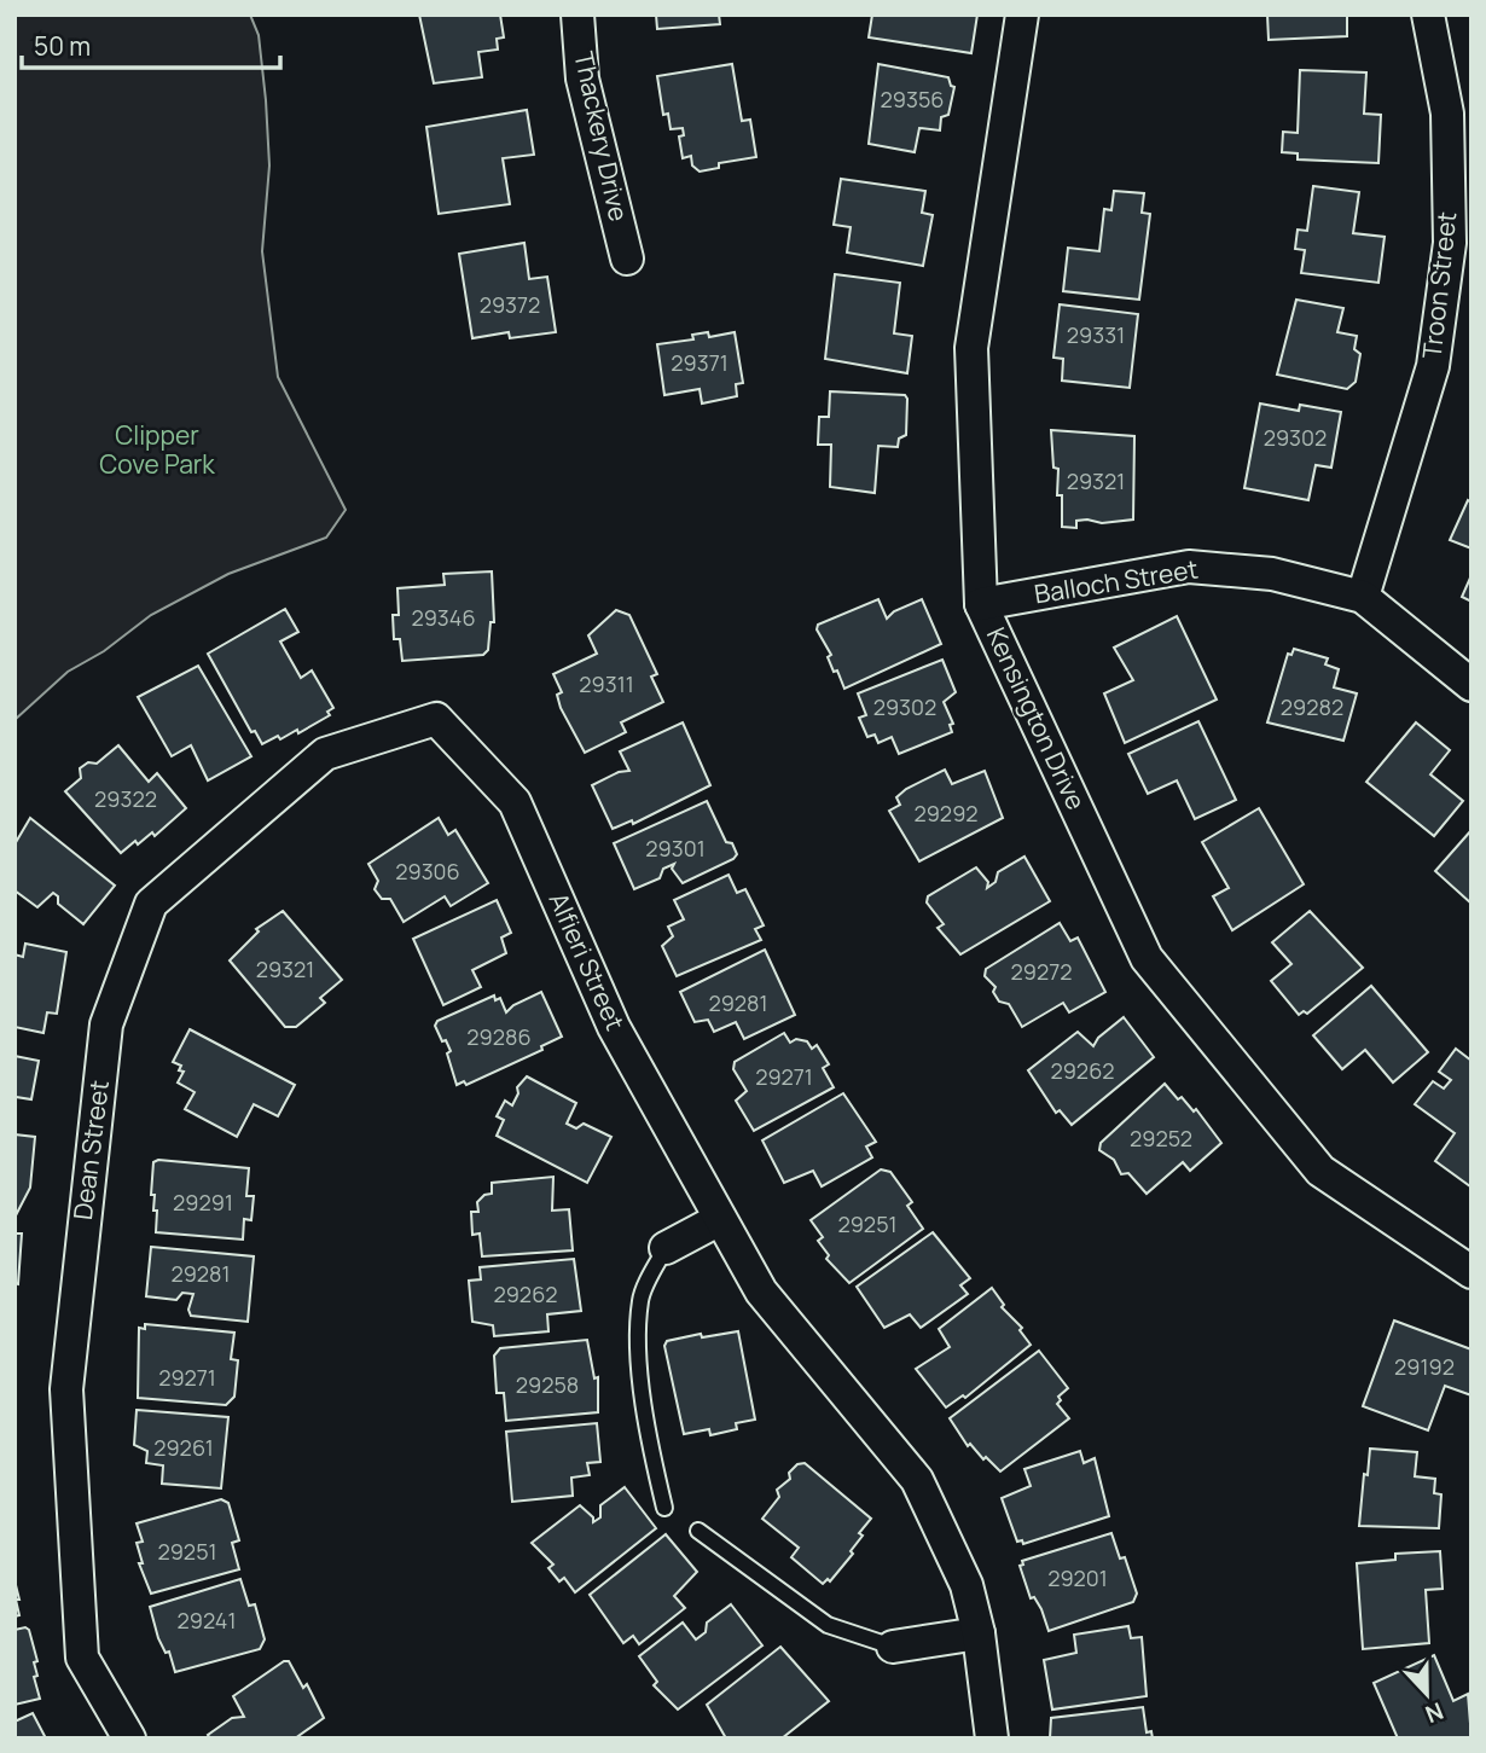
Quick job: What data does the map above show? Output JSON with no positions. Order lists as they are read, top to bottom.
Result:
{
  "streets": {
    "street": [
      "Thackery Drive",
      "Troon Street",
      "Balloch Street",
      "Kensington Drive",
      "Alfieri Street",
      "Dean Street"
    ]
  },
  "crossings": [
    ["Troon Street", "Balloch Street"],
    ["Balloch Street", "Kensington Drive"],
    ["Alfieri Street", "Dean Street"]
  ],
  "parks": ["Clipper Cove Park"],
  "house_numbers": [
    "29356",
    "29372",
    "29331",
    "29371",
    "29302",
    "29321",
    "29346",
    "29311",
    "29302",
    "29282",
    "29322",
    "29292",
    "29301",
    "29306",
    "29321",
    "29272",
    "29281",
    "29286",
    "29262",
    "29271",
    "29252",
    "29291",
    "29251",
    "29281",
    "29262",
    "29192",
    "29271",
    "29258",
    "29261",
    "29251",
    "29201",
    "29241"
  ],
  "scale_bar": "50 m",
  "north": "bottom"
}
